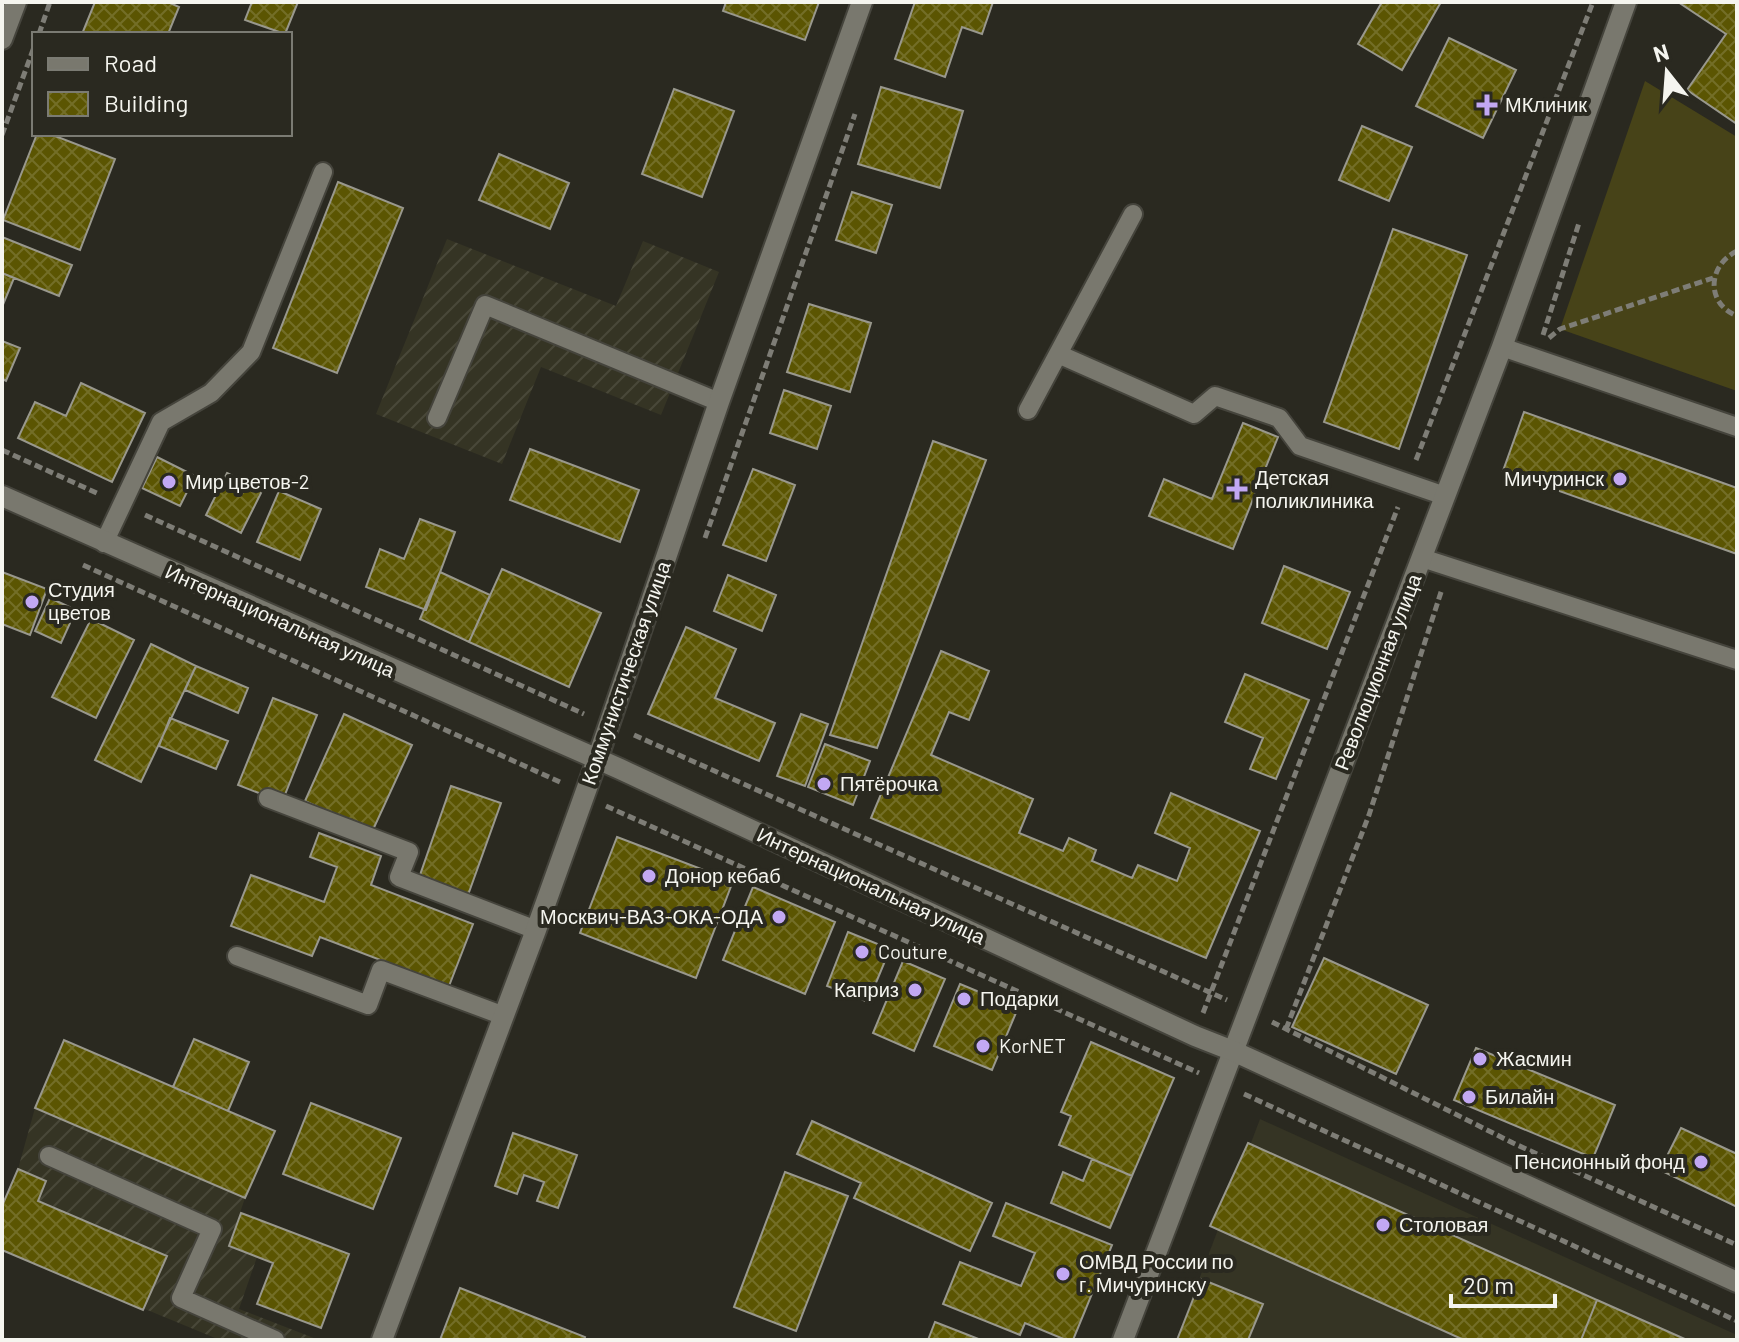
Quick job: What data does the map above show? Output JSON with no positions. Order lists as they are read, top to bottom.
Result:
{
  "streets": {
    "street": ["Интернациональная улица", "Революционная улица", "Коммунистическая улица"]
  },
  "crossings": [
    ["Интернациональная улица", "Революционная улица"],
    ["Интернациональная улица", "Коммунистическая улица"]
  ],
  "places": {
    "health": ["МКлиник", "Детская поликлиника"],
    "other": [
      "Мичуринск",
      "Мир цветов-2",
      "Студия цветов",
      "Пятёрочка",
      "Донор кебаб",
      "Москвич-ВАЗ-ОКА-ОДА",
      "Couture",
      "Каприз",
      "Подарки",
      "KorNET",
      "Жасмин",
      "Билайн",
      "Пенсионный фонд",
      "Столовая",
      "ОМВД России по г. Мичуринску"
    ]
  },
  "legend": ["Road", "Building"],
  "scale_bar": "20 m",
  "north": "top"
}
